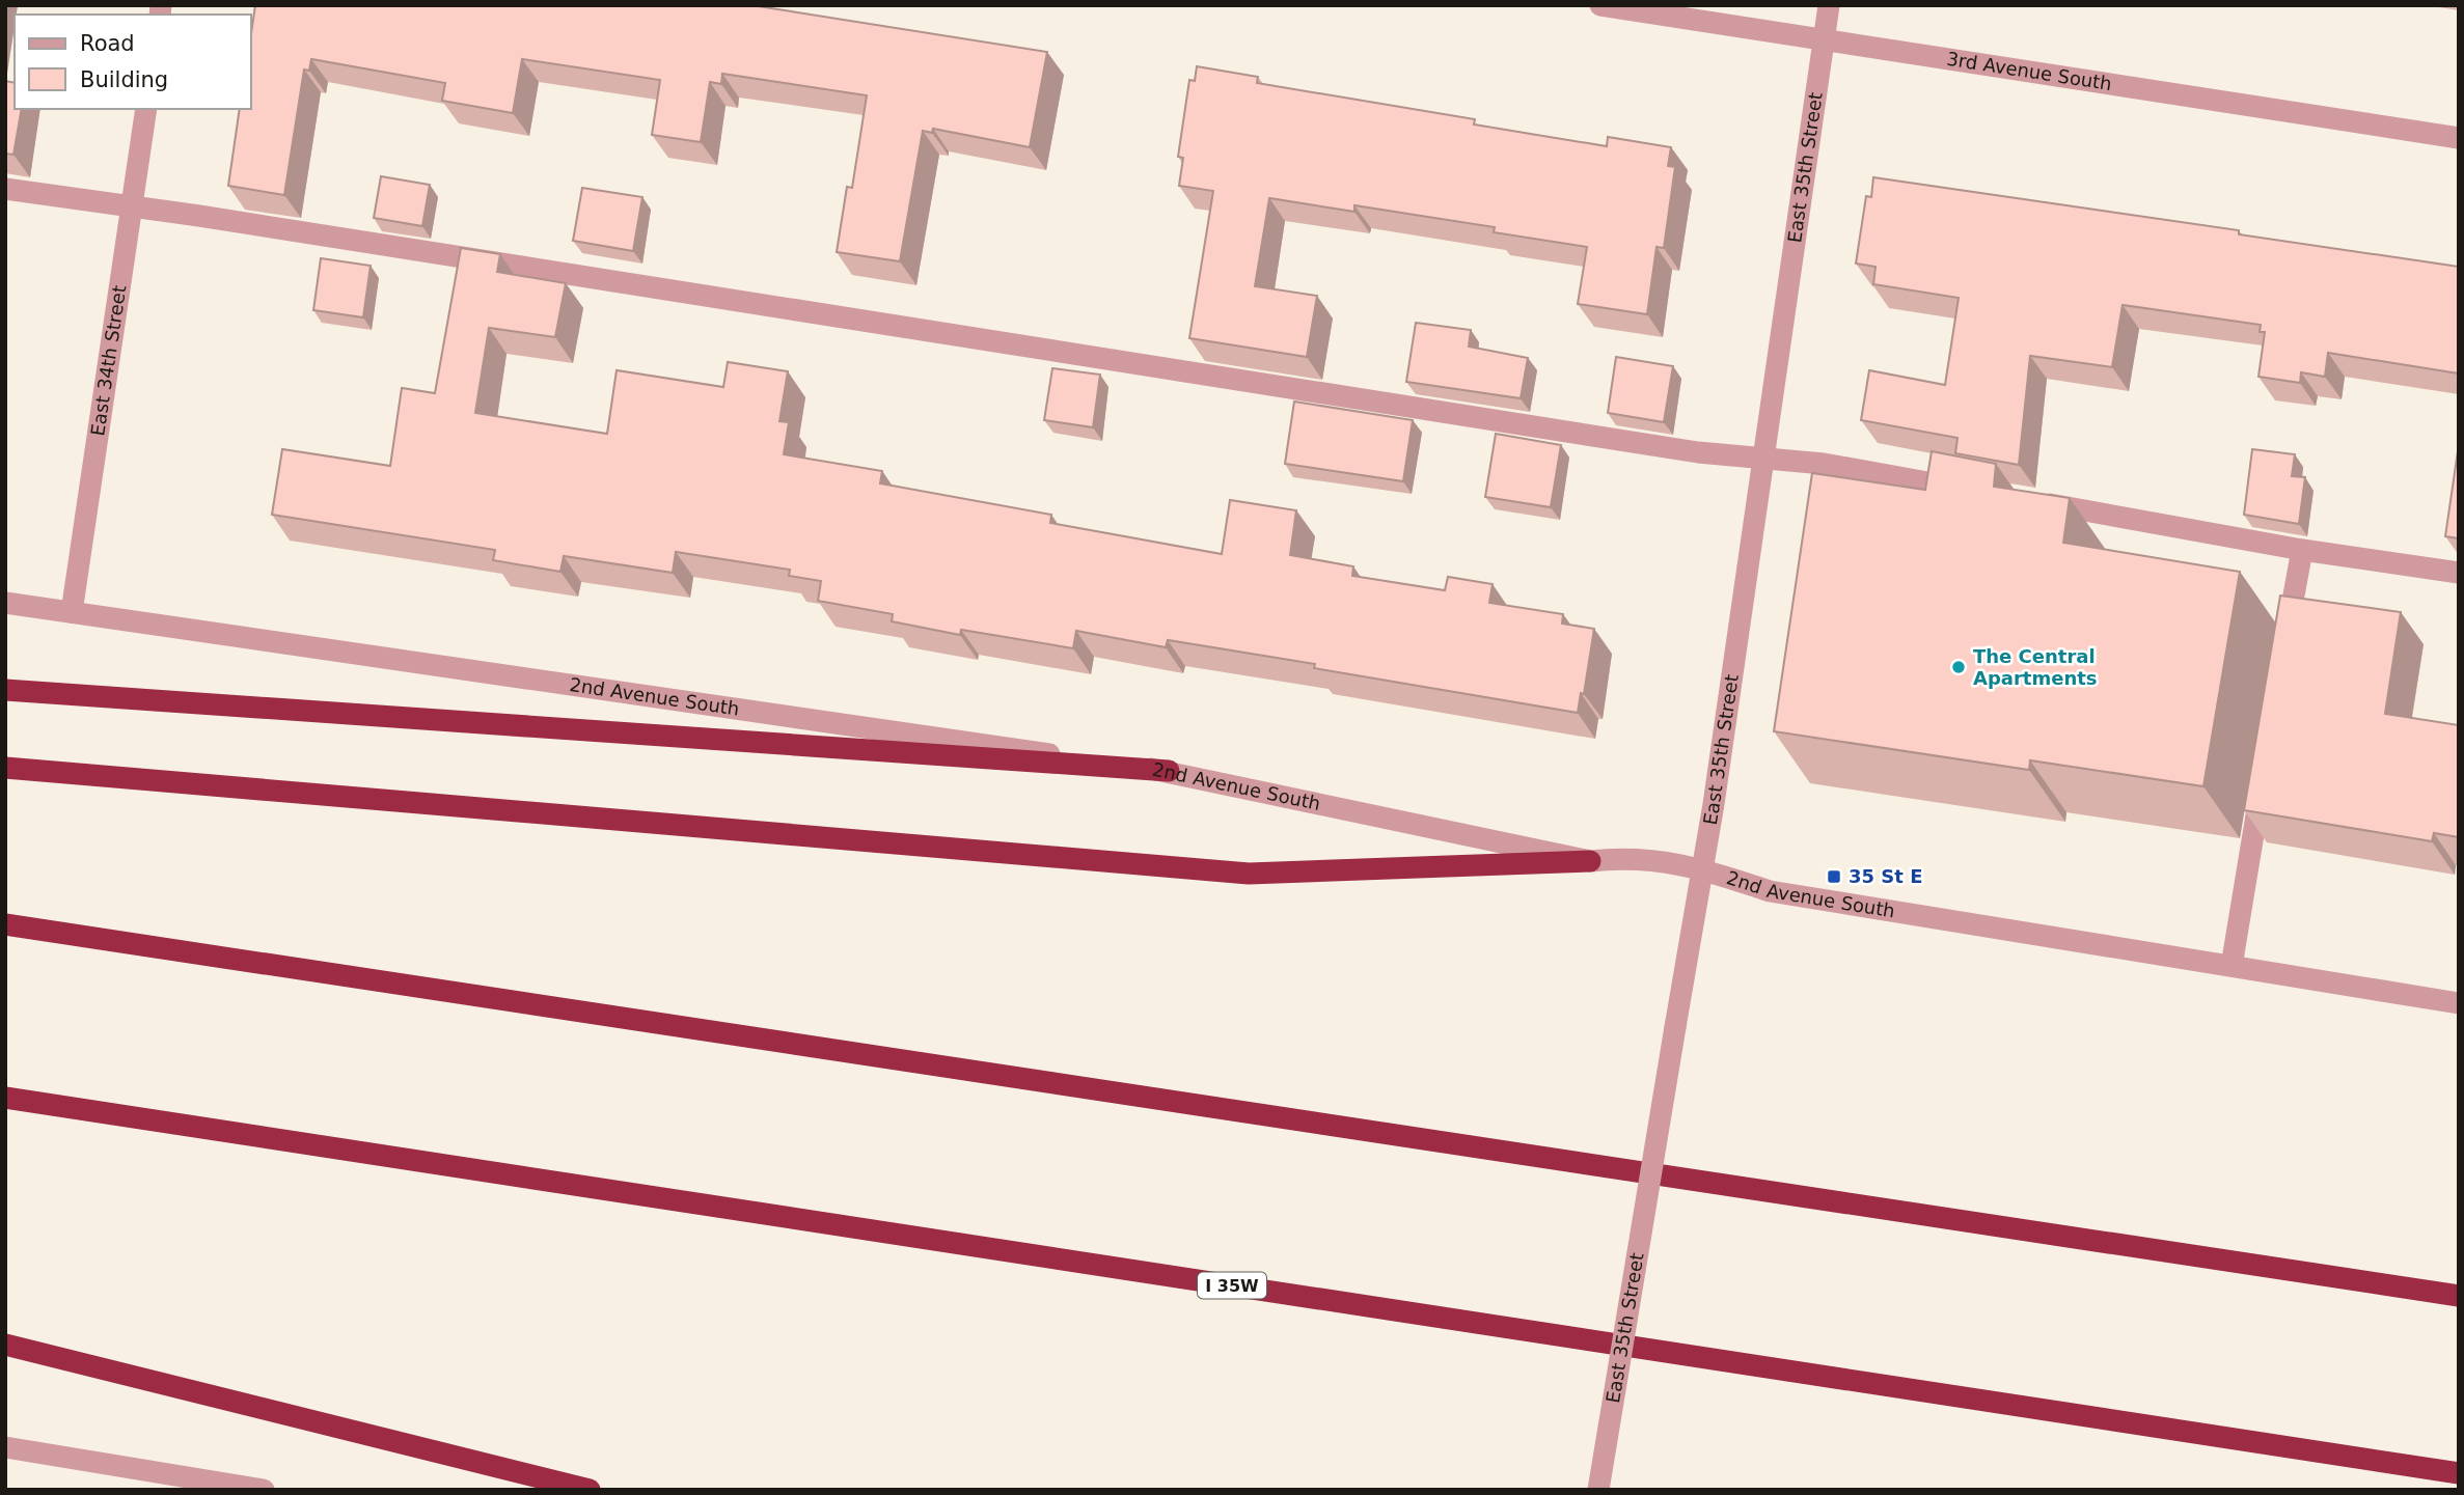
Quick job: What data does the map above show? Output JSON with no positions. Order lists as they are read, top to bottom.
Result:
{
  "streets": {
    "highway": ["I 35W"],
    "street": [
      "3rd Avenue South",
      "East 35th Street",
      "East 34th Street",
      "2nd Avenue South"
    ]
  },
  "crossings": [
    ["3rd Avenue South", "East 35th Street"],
    ["East 35th Street", "2nd Avenue South"],
    ["East 34th Street", "2nd Avenue South"]
  ],
  "places": {
    "other": ["The Central Apartments"],
    "transit": ["35 St E"]
  },
  "legend": ["Road", "Building"]
}
